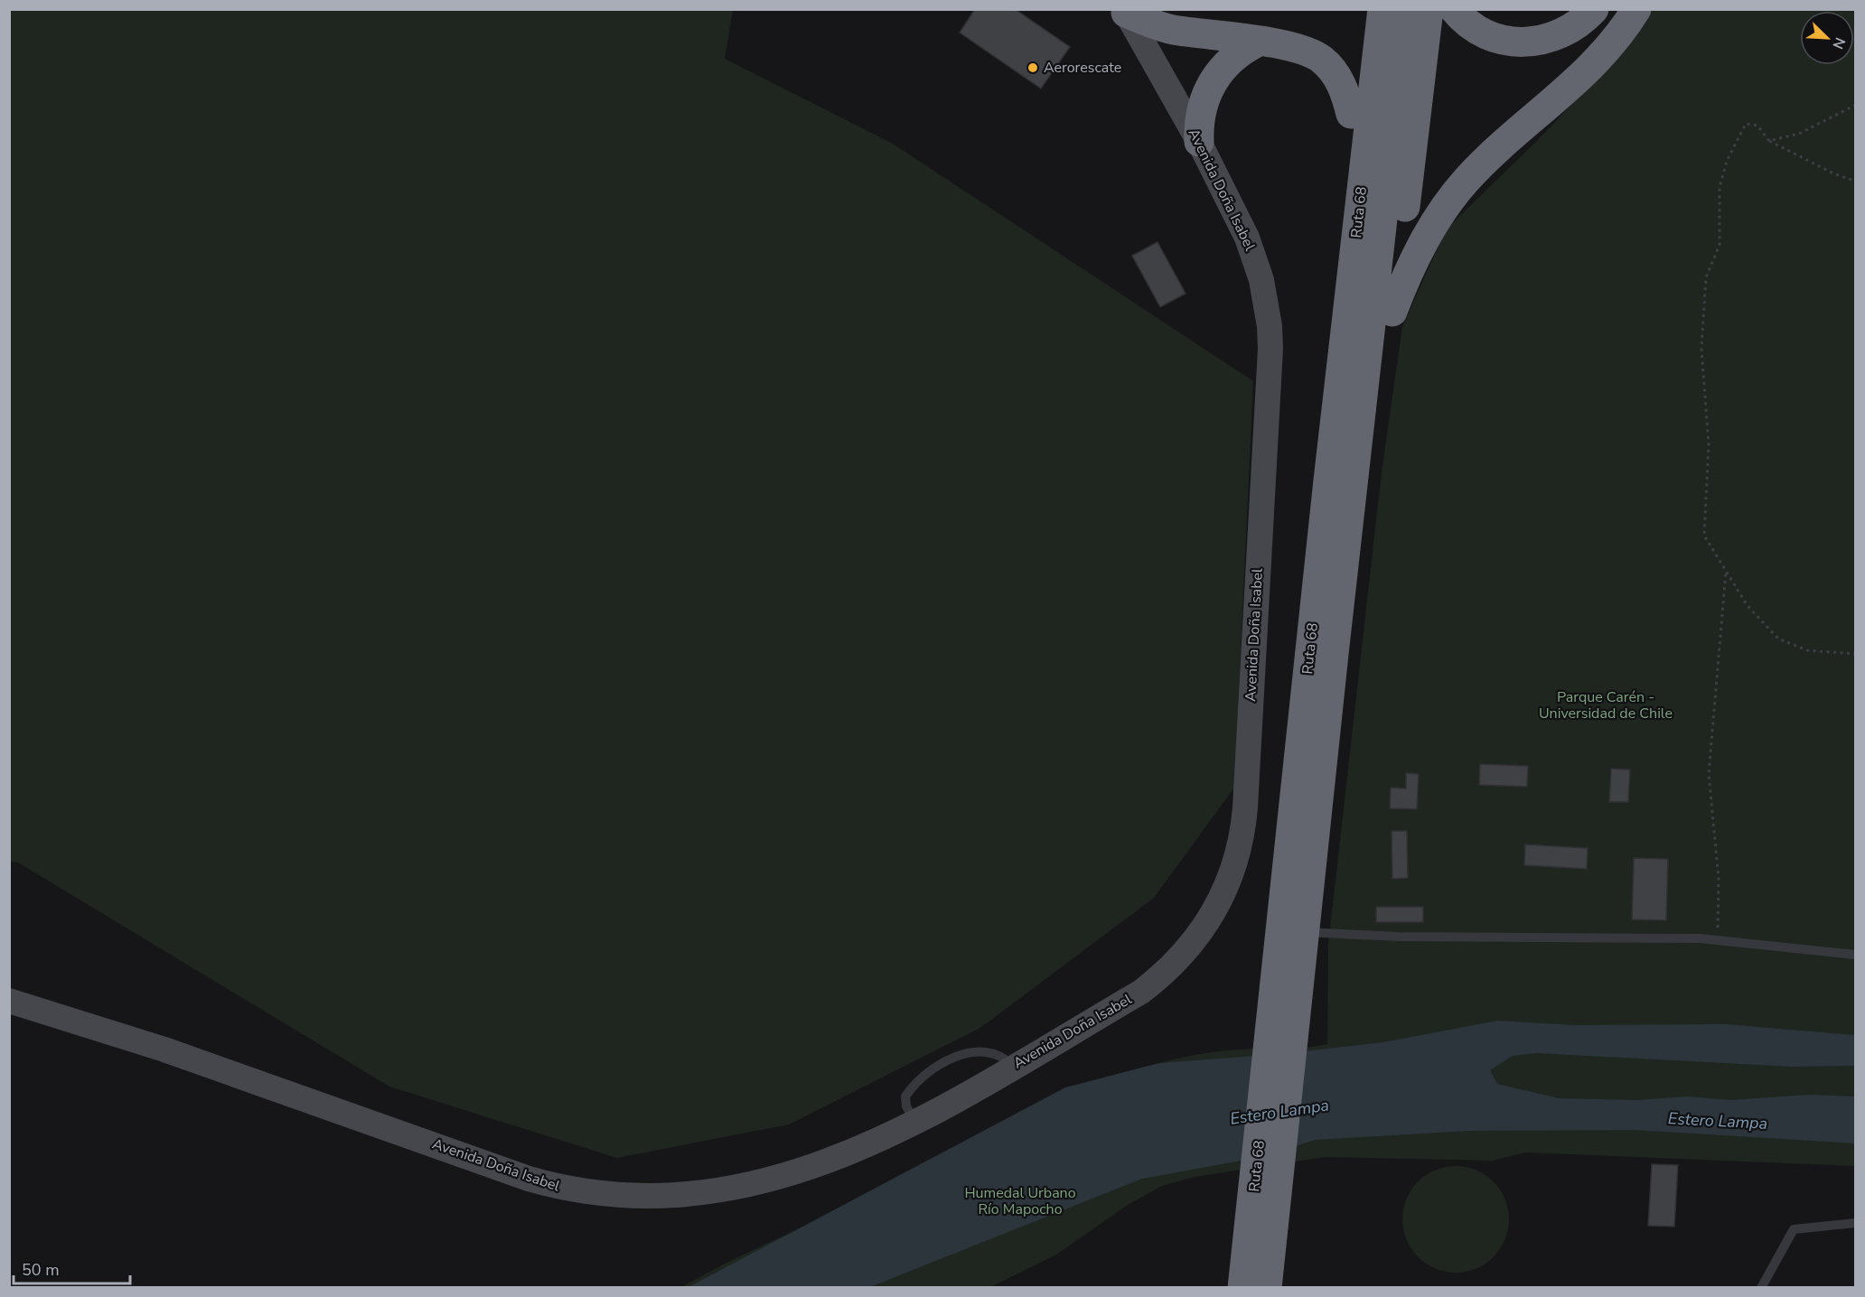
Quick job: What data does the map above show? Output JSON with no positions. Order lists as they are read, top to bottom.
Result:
{
  "streets": {
    "highway": ["Ruta 68"],
    "street": ["Avenida Doña Isabel"]
  },
  "water": ["Estero Lampa"],
  "parks": ["Parque Carén - Universidad de Chile", "Humedal Urbano Río Mapocho"],
  "places": ["Aerorescate"],
  "scale_bar": "50 m",
  "north": "bottom right"
}
